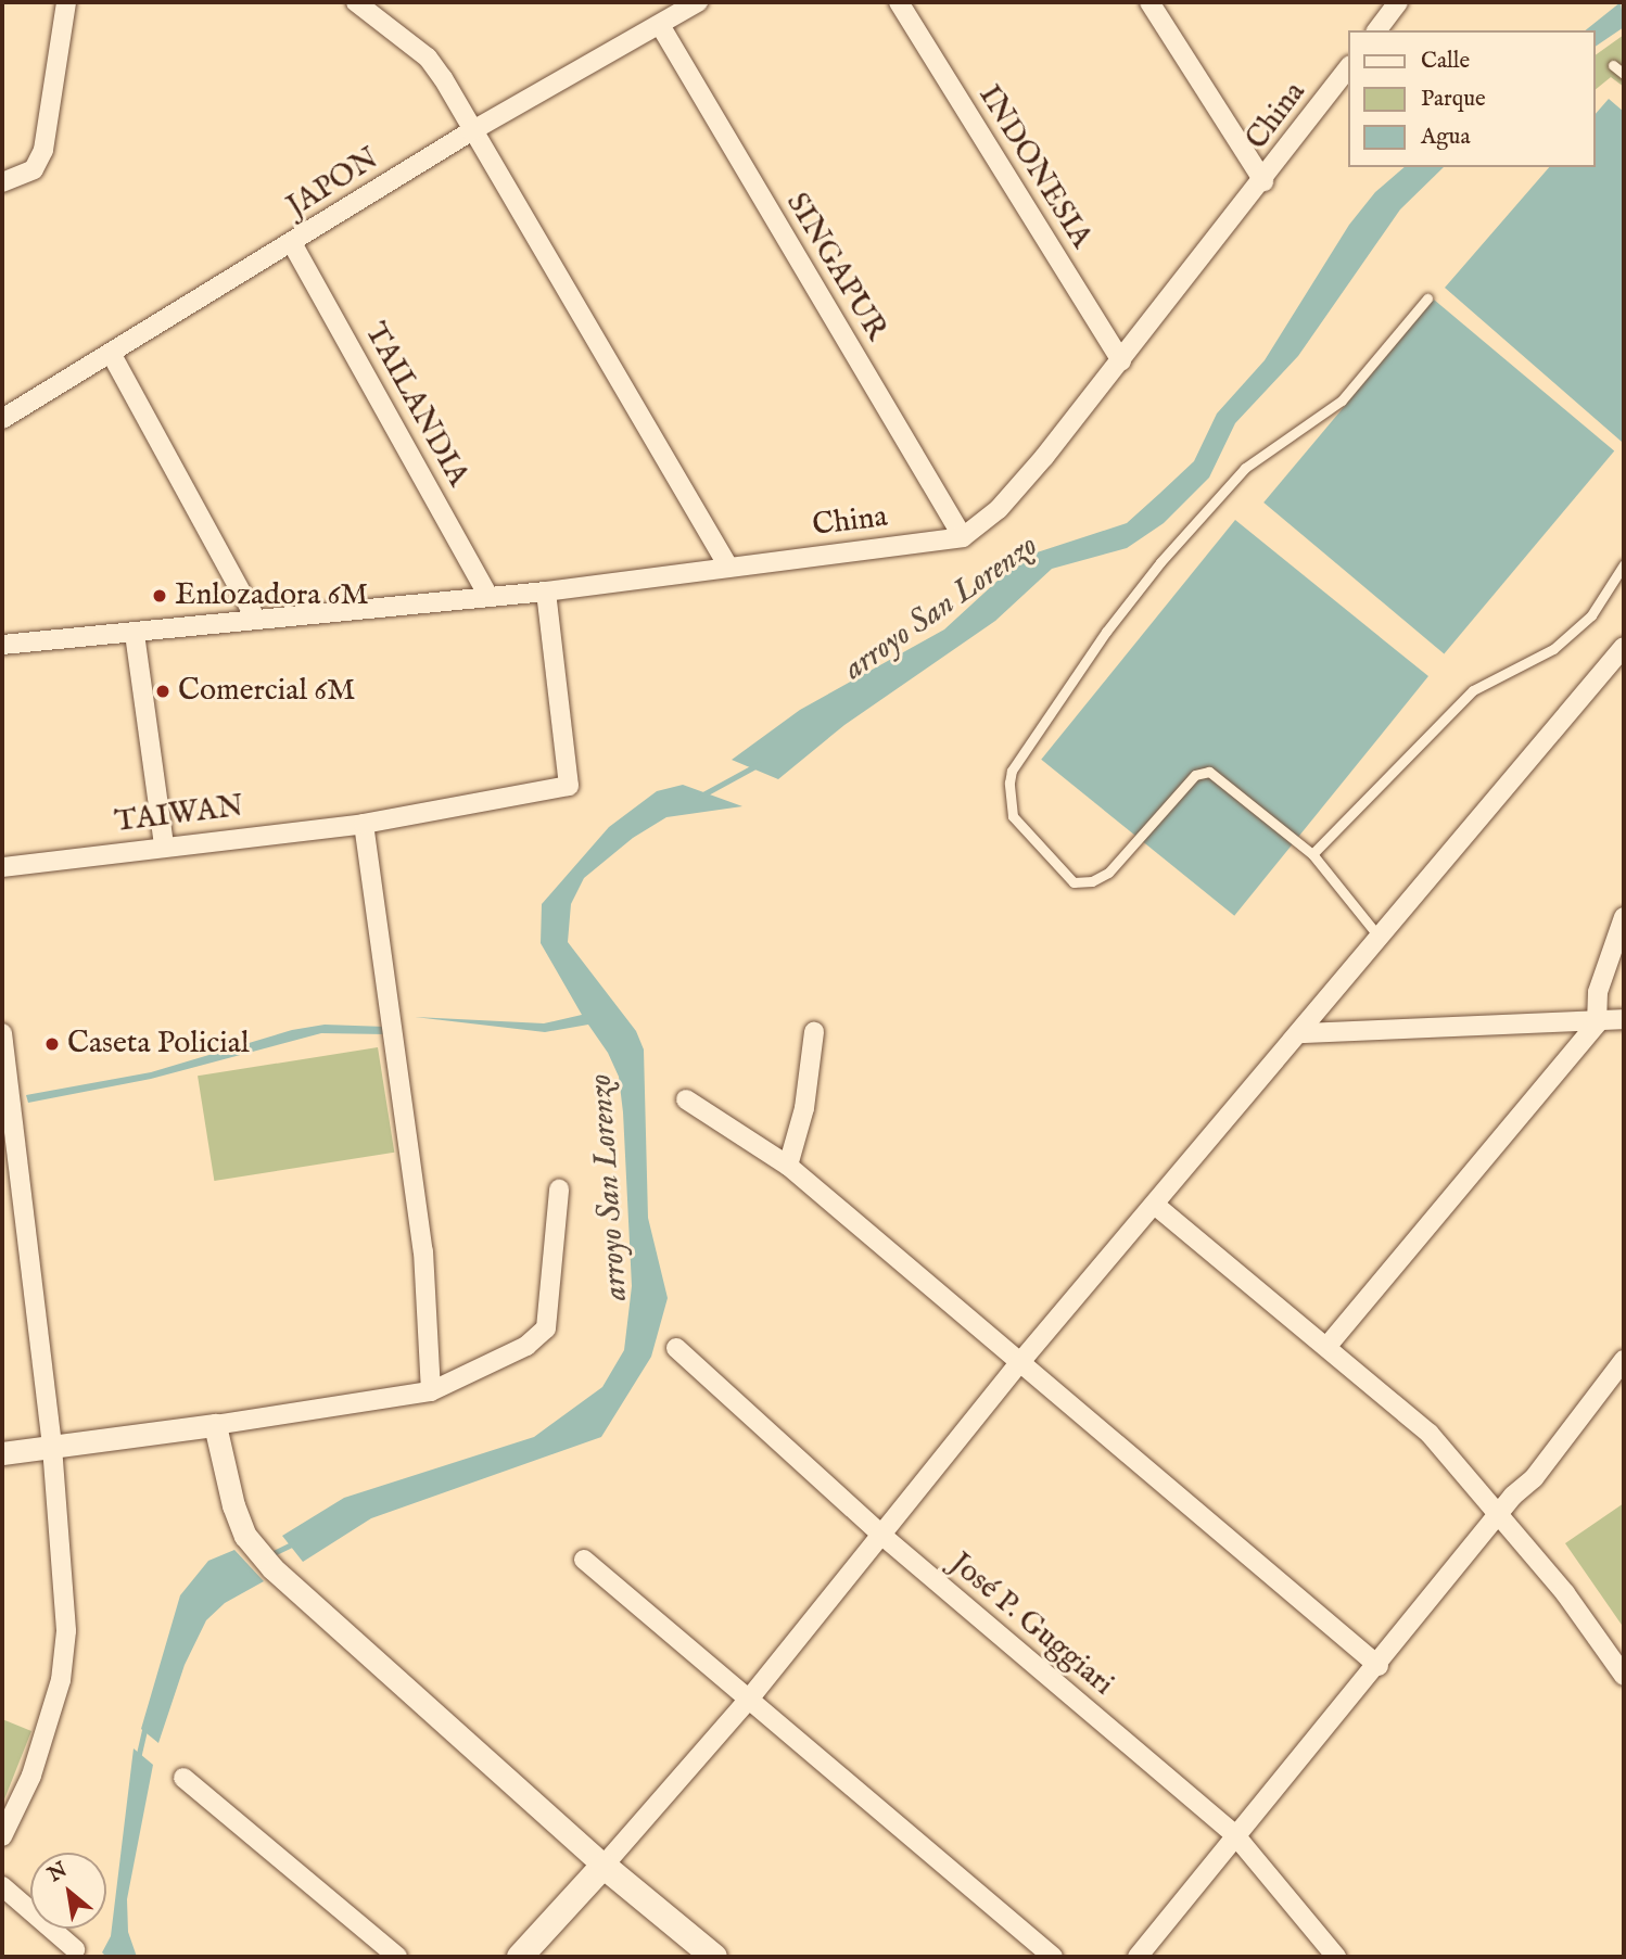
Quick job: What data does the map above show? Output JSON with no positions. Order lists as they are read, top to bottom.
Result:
{
  "streets": {
    "street": [
      "China",
      "INDONESIA",
      "JAPON",
      "SINGAPUR",
      "TAILANDIA",
      "TAIWAN",
      "José P. Guggiari"
    ]
  },
  "crossings": [
    ["China", "INDONESIA"],
    ["China", "SINGAPUR"],
    ["China", "TAILANDIA"],
    ["China", "TAIWAN"],
    ["JAPON", "SINGAPUR"],
    ["JAPON", "TAILANDIA"]
  ],
  "water": ["arroyo San Lorenzo"],
  "places": ["Enlozadora 6M", "Comercial 6M", "Caseta Policial"],
  "legend": ["Calle", "Parque", "Agua"],
  "north": "top left"
}
